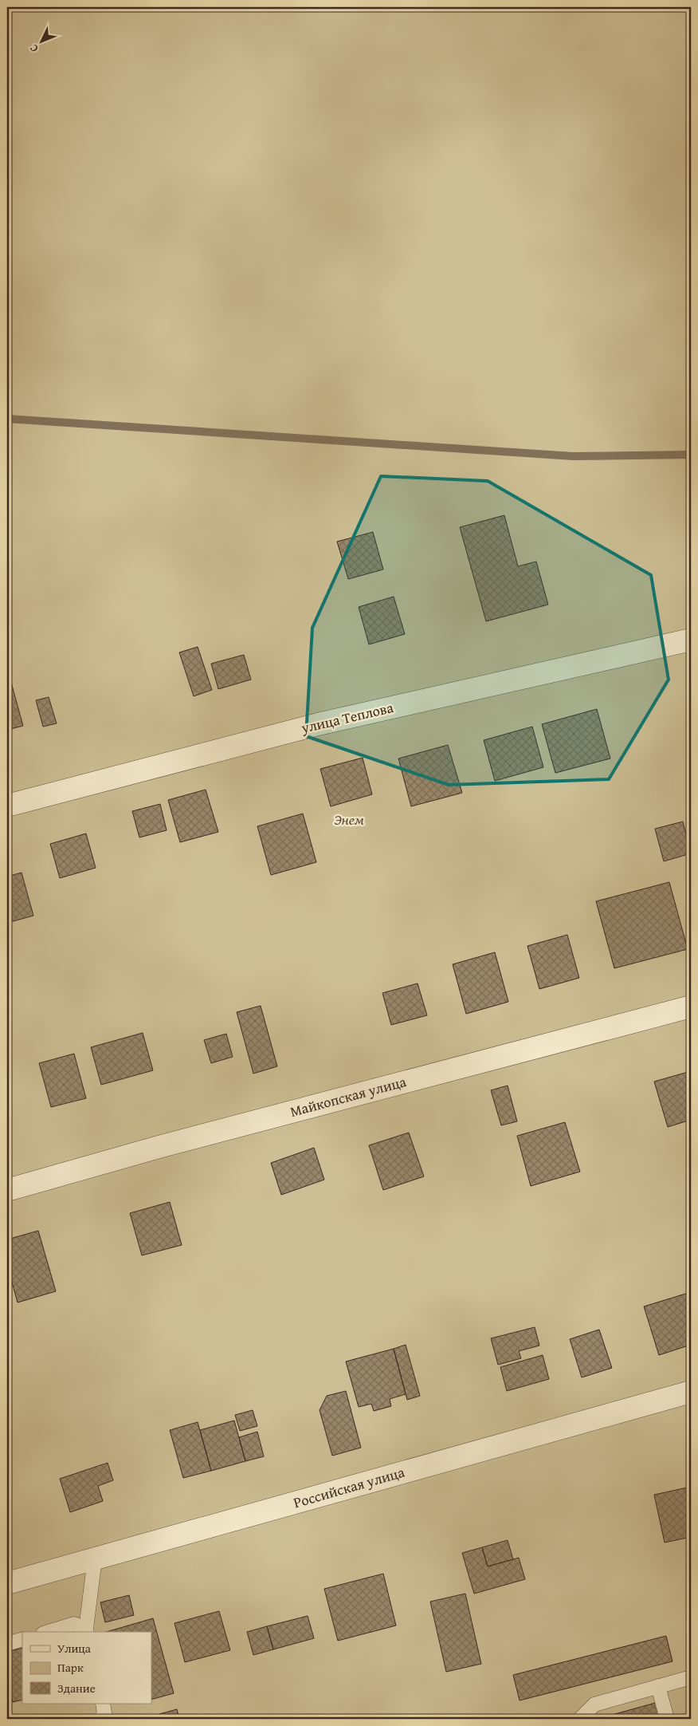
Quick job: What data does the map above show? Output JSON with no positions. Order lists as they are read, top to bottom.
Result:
{
  "streets": {
    "street": ["улица Теплова", "Майкопская улица", "Российская улица"]
  },
  "parks": ["Энем"],
  "legend": ["Улица", "Парк", "Здание"],
  "north": "bottom left"
}
